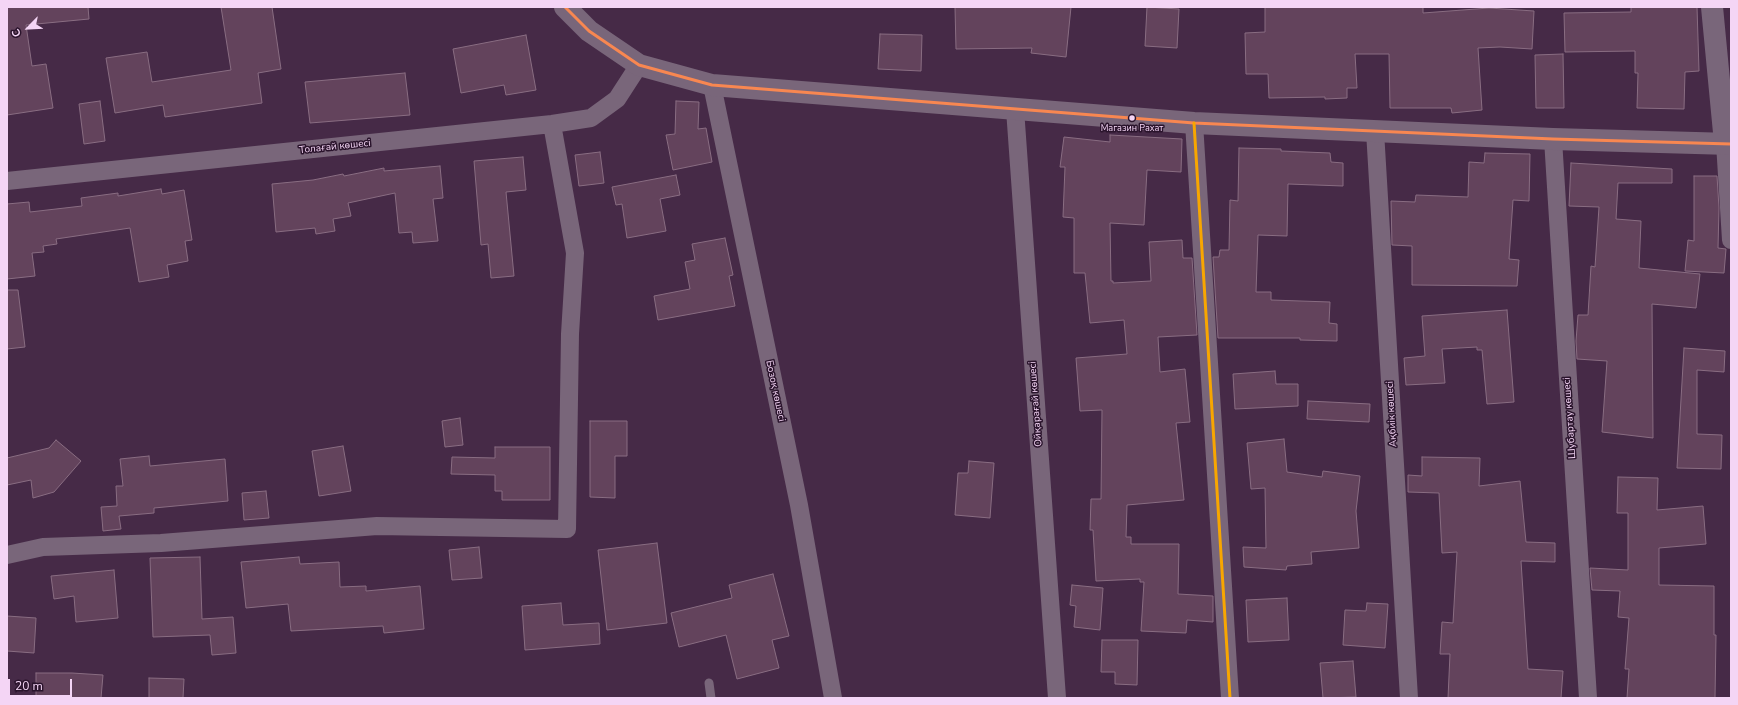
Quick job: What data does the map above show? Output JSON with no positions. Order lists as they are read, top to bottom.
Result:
{
  "streets": {
    "street": [
      "Толағай көшесі",
      "Бозоқ көшесі",
      "Ойқарағай көшесі",
      "Ақбиік көшесі",
      "Шубартау көшесі"
    ]
  },
  "places": ["Магазин Рахат"],
  "scale_bar": "20 m",
  "north": "bottom left"
}
